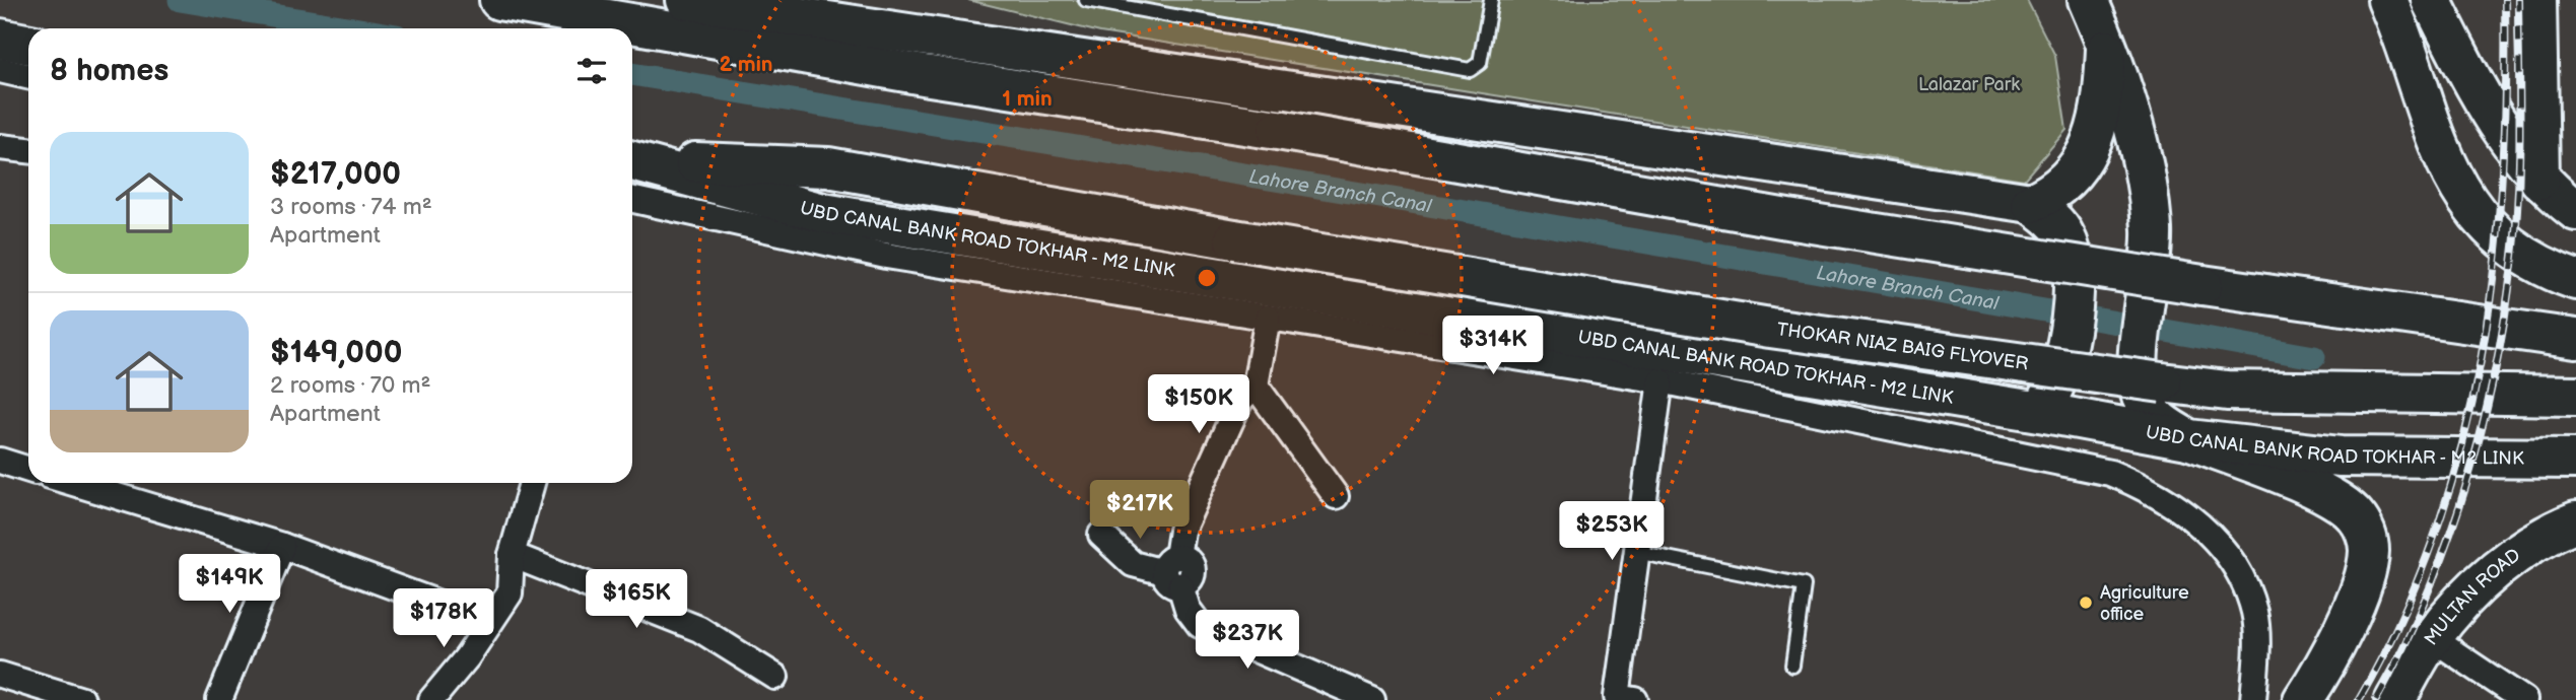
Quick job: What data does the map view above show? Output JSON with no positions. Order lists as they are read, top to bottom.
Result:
{
  "streets": {
    "main road": ["UBD CANAL BANK ROAD TOKHAR - M2 LINK", "THOKAR NIAZ BAIG FLYOVER", "MULTAN ROAD"]
  },
  "water": ["Lahore Branch Canal"],
  "parks": ["Lalazar Park"],
  "places": ["Agriculture office"],
  "page": {
    "heading": "8 homes",
    "list": [
      {
        "name": "$217,000",
        "note": "3 rooms · 74 m² · Apartment"
      },
      {
        "name": "$149,000",
        "note": "2 rooms · 70 m² · Apartment"
      }
    ],
    "price": [
      "$314K",
      "$150K",
      "$217K",
      "$253K",
      "$149K",
      "$165K",
      "$178K",
      "$237K"
    ]
  },
  "rings": ["2 min", "1 min"]
}
